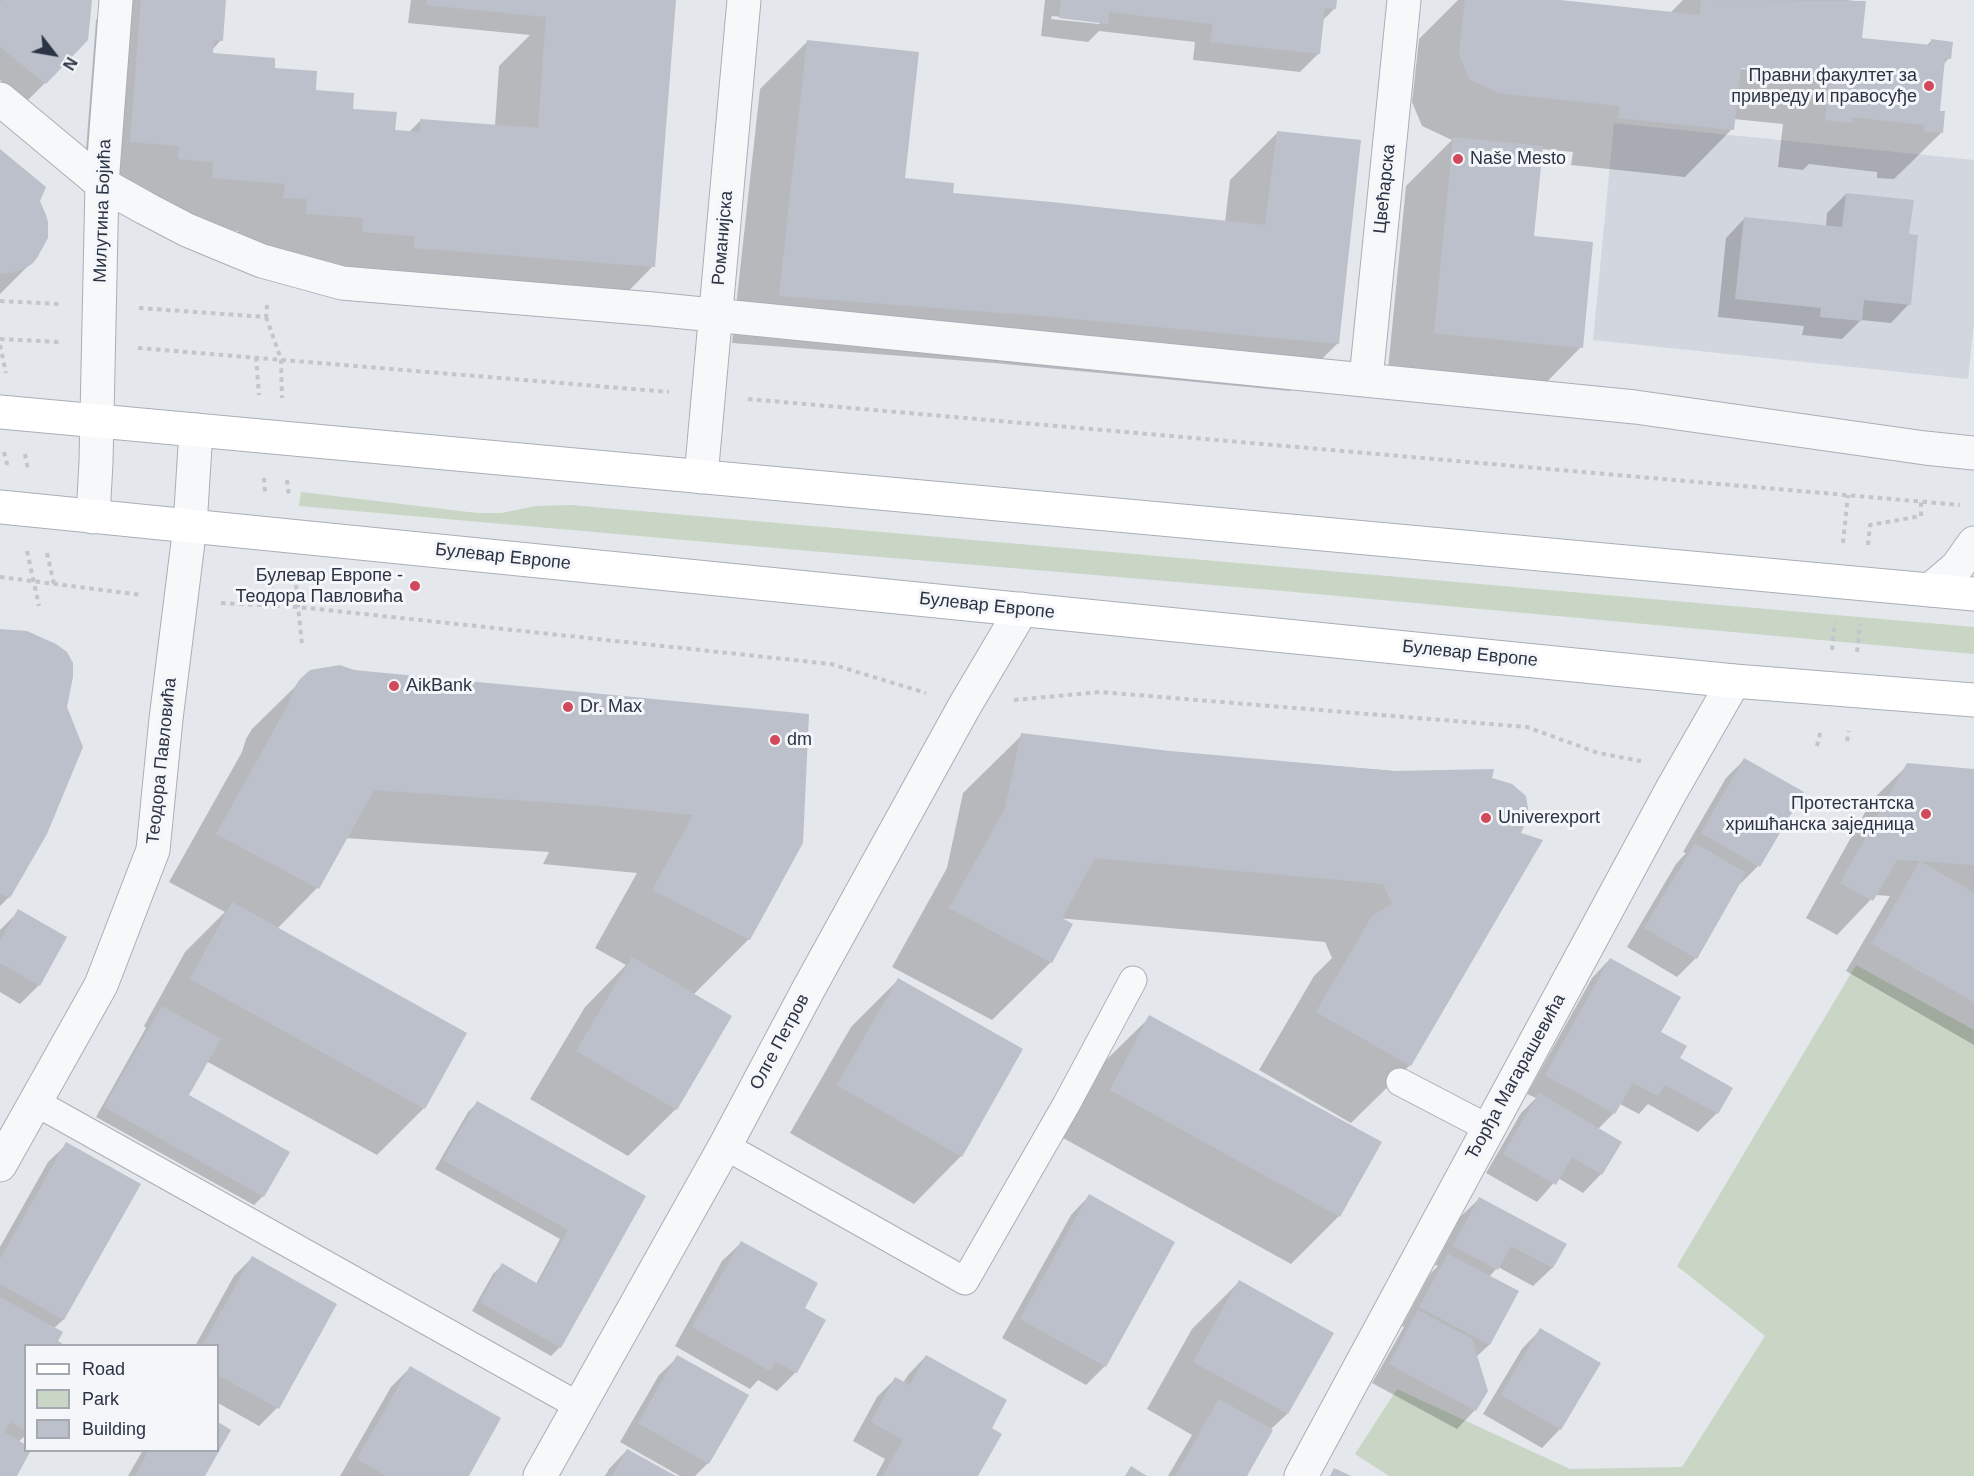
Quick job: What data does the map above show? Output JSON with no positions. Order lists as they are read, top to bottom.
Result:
{
  "streets": {
    "main road": ["Булевар Европе"],
    "street": [
      "Цвећарска",
      "Милутина Бојића",
      "Романијска",
      "Теодора Павловића",
      "Олге Петров",
      "Ђорђа Магарашевића"
    ]
  },
  "crossings": [
    ["Милутина Бојића", "Булевар Европе"],
    ["Булевар Европе", "Теодора Павловића"],
    ["Булевар Европе", "Олге Петров"],
    ["Булевар Европе", "Ђорђа Магарашевића"]
  ],
  "places": [
    "Правни факултет за привреду и правосуђе",
    "Naše Mesto",
    "Булевар Европе - Теодора Павловића",
    "AikBank",
    "Dr. Max",
    "dm",
    "Протестантска хришћанска заједница",
    "Univerexport"
  ],
  "legend": ["Road", "Park", "Building"],
  "north": "bottom right"
}
